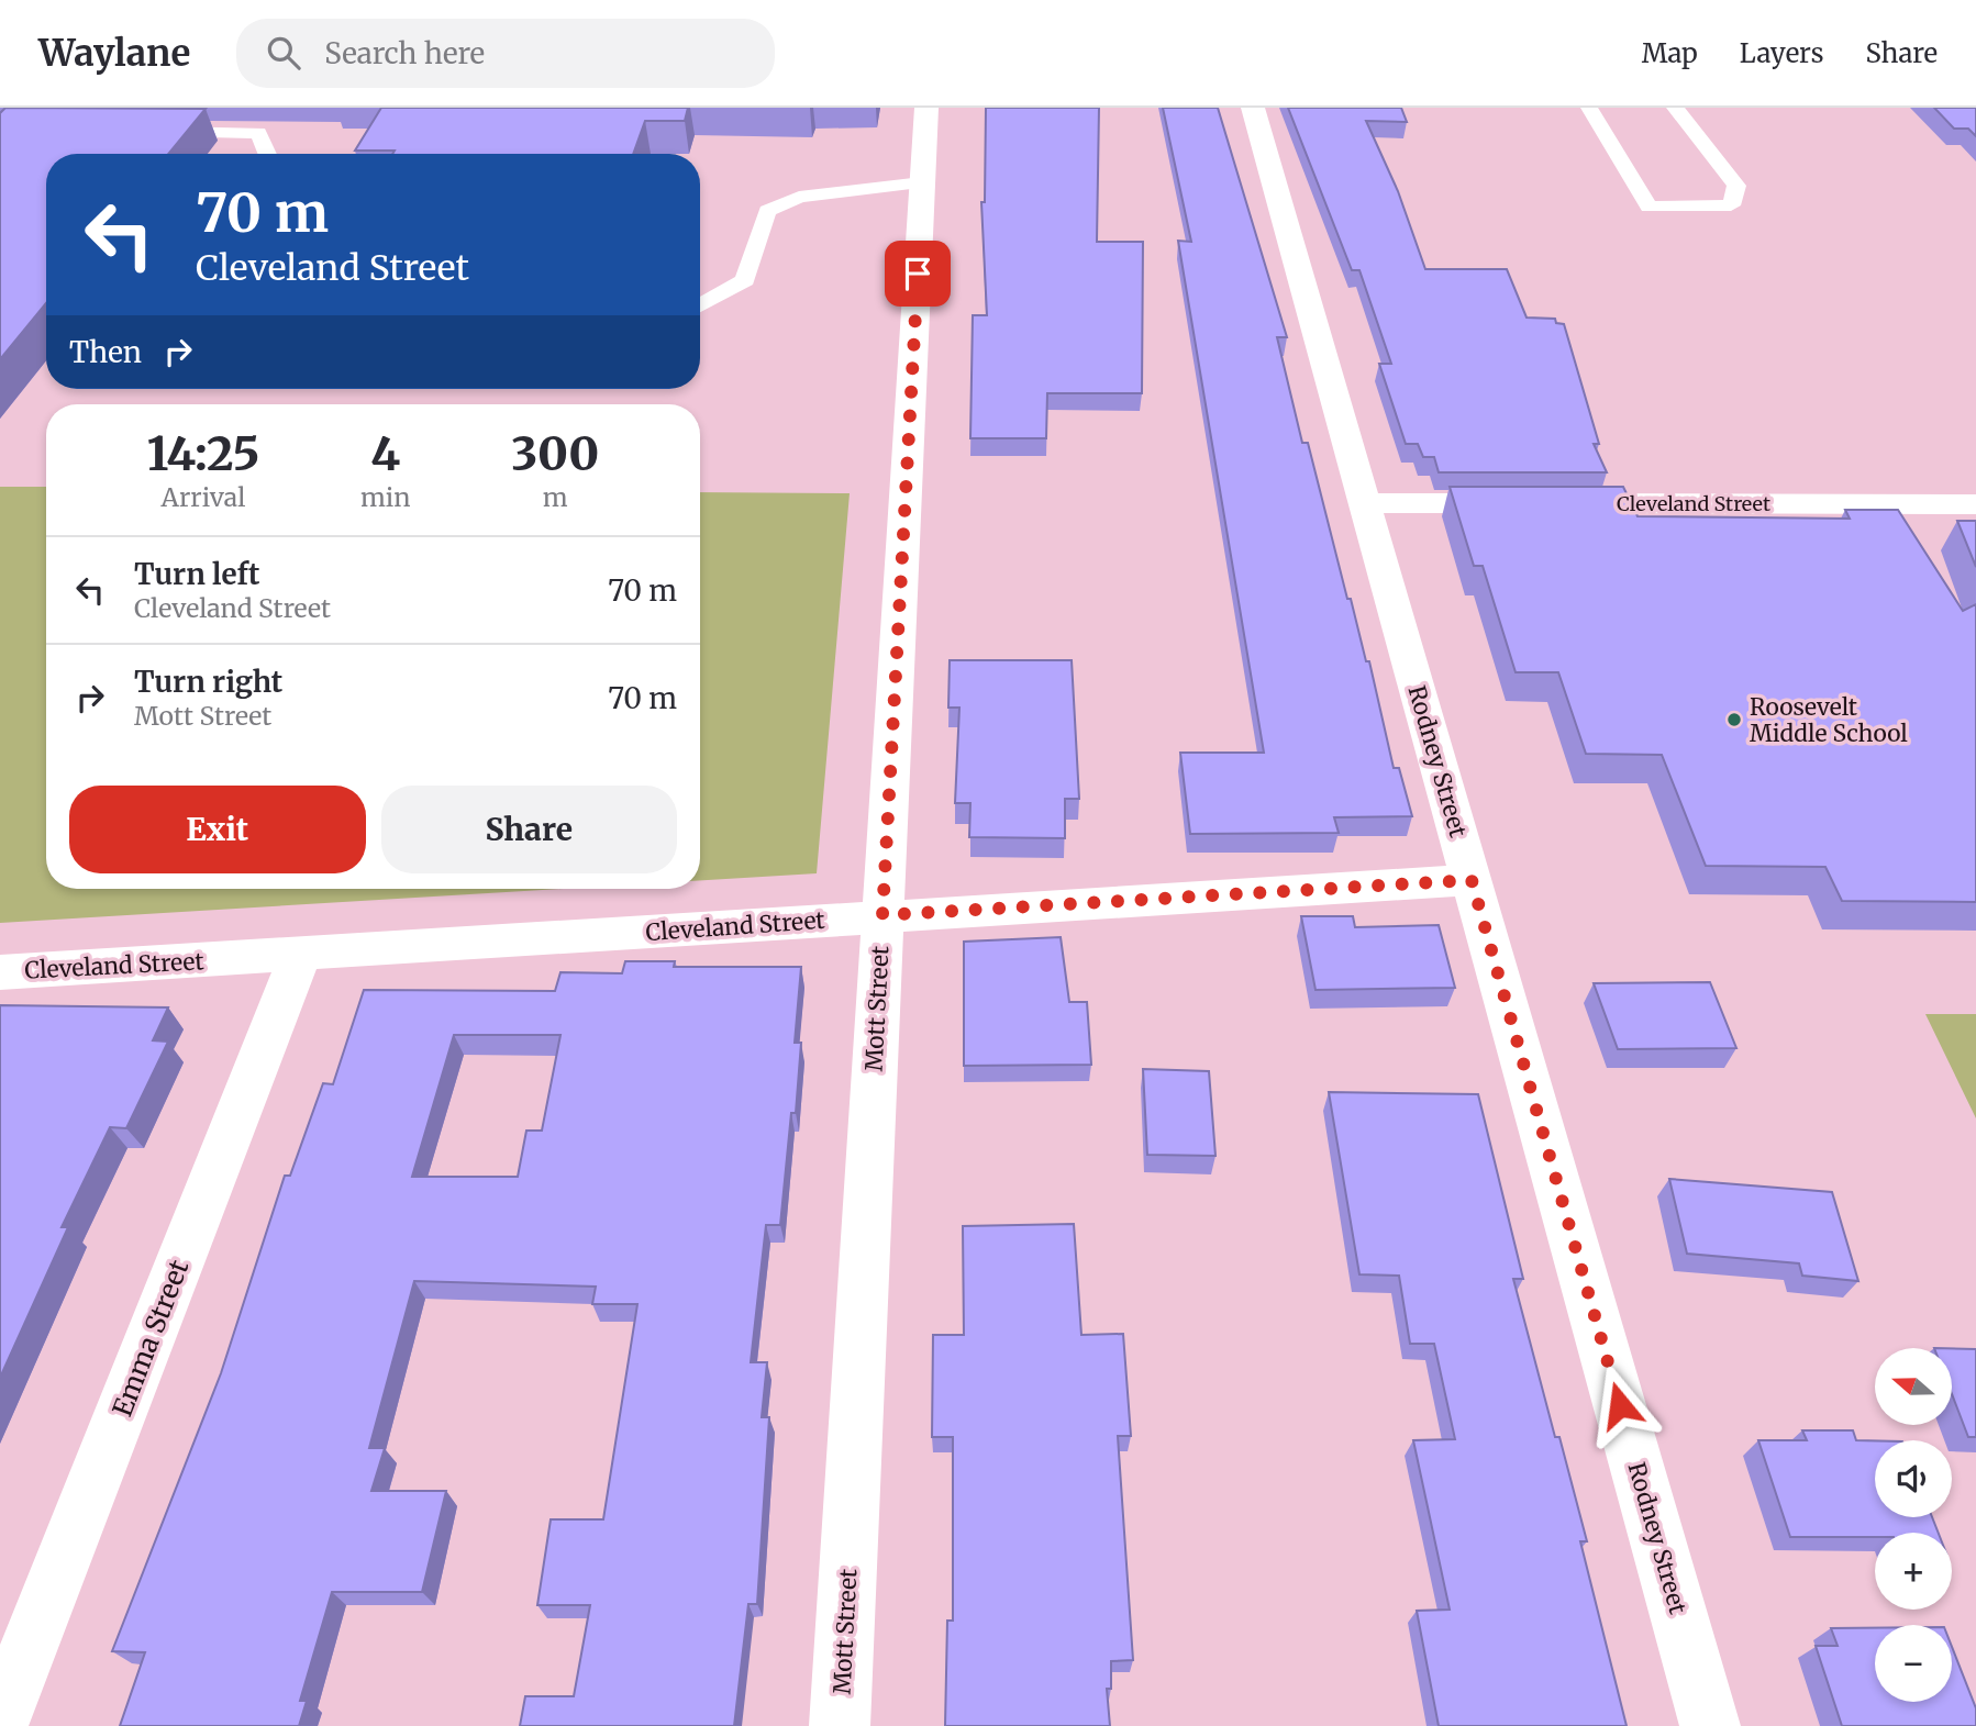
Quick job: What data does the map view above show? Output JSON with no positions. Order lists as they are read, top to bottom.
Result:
{
  "streets": {
    "street": [
      "Cleveland Street",
      "Rodney Street",
      "Mott Street",
      "Emma Street"
    ]
  },
  "crossings": [
    ["Cleveland Street", "Rodney Street"],
    ["Cleveland Street", "Mott Street"],
    ["Cleveland Street", "Emma Street"]
  ],
  "places": ["Roosevelt Middle School"],
  "north": "left",
  "page": {
    "header": "Waylane",
    "search": "Search here",
    "nav": ["Map", "Layers", "Share"],
    "turn": ["70 m", "Cleveland Street"],
    "then": "Then",
    "eta": [
      "14:25",
      "Arrival",
      "4",
      "min",
      "300",
      "m"
    ],
    "list": [
      {
        "name": "Turn left",
        "note": "Cleveland Street",
        "value": "70 m"
      },
      {
        "name": "Turn right",
        "note": "Mott Street",
        "value": "70 m"
      }
    ],
    "buttons": ["Exit", "Share"],
    "map_buttons": ["+", "−"]
  }
}
